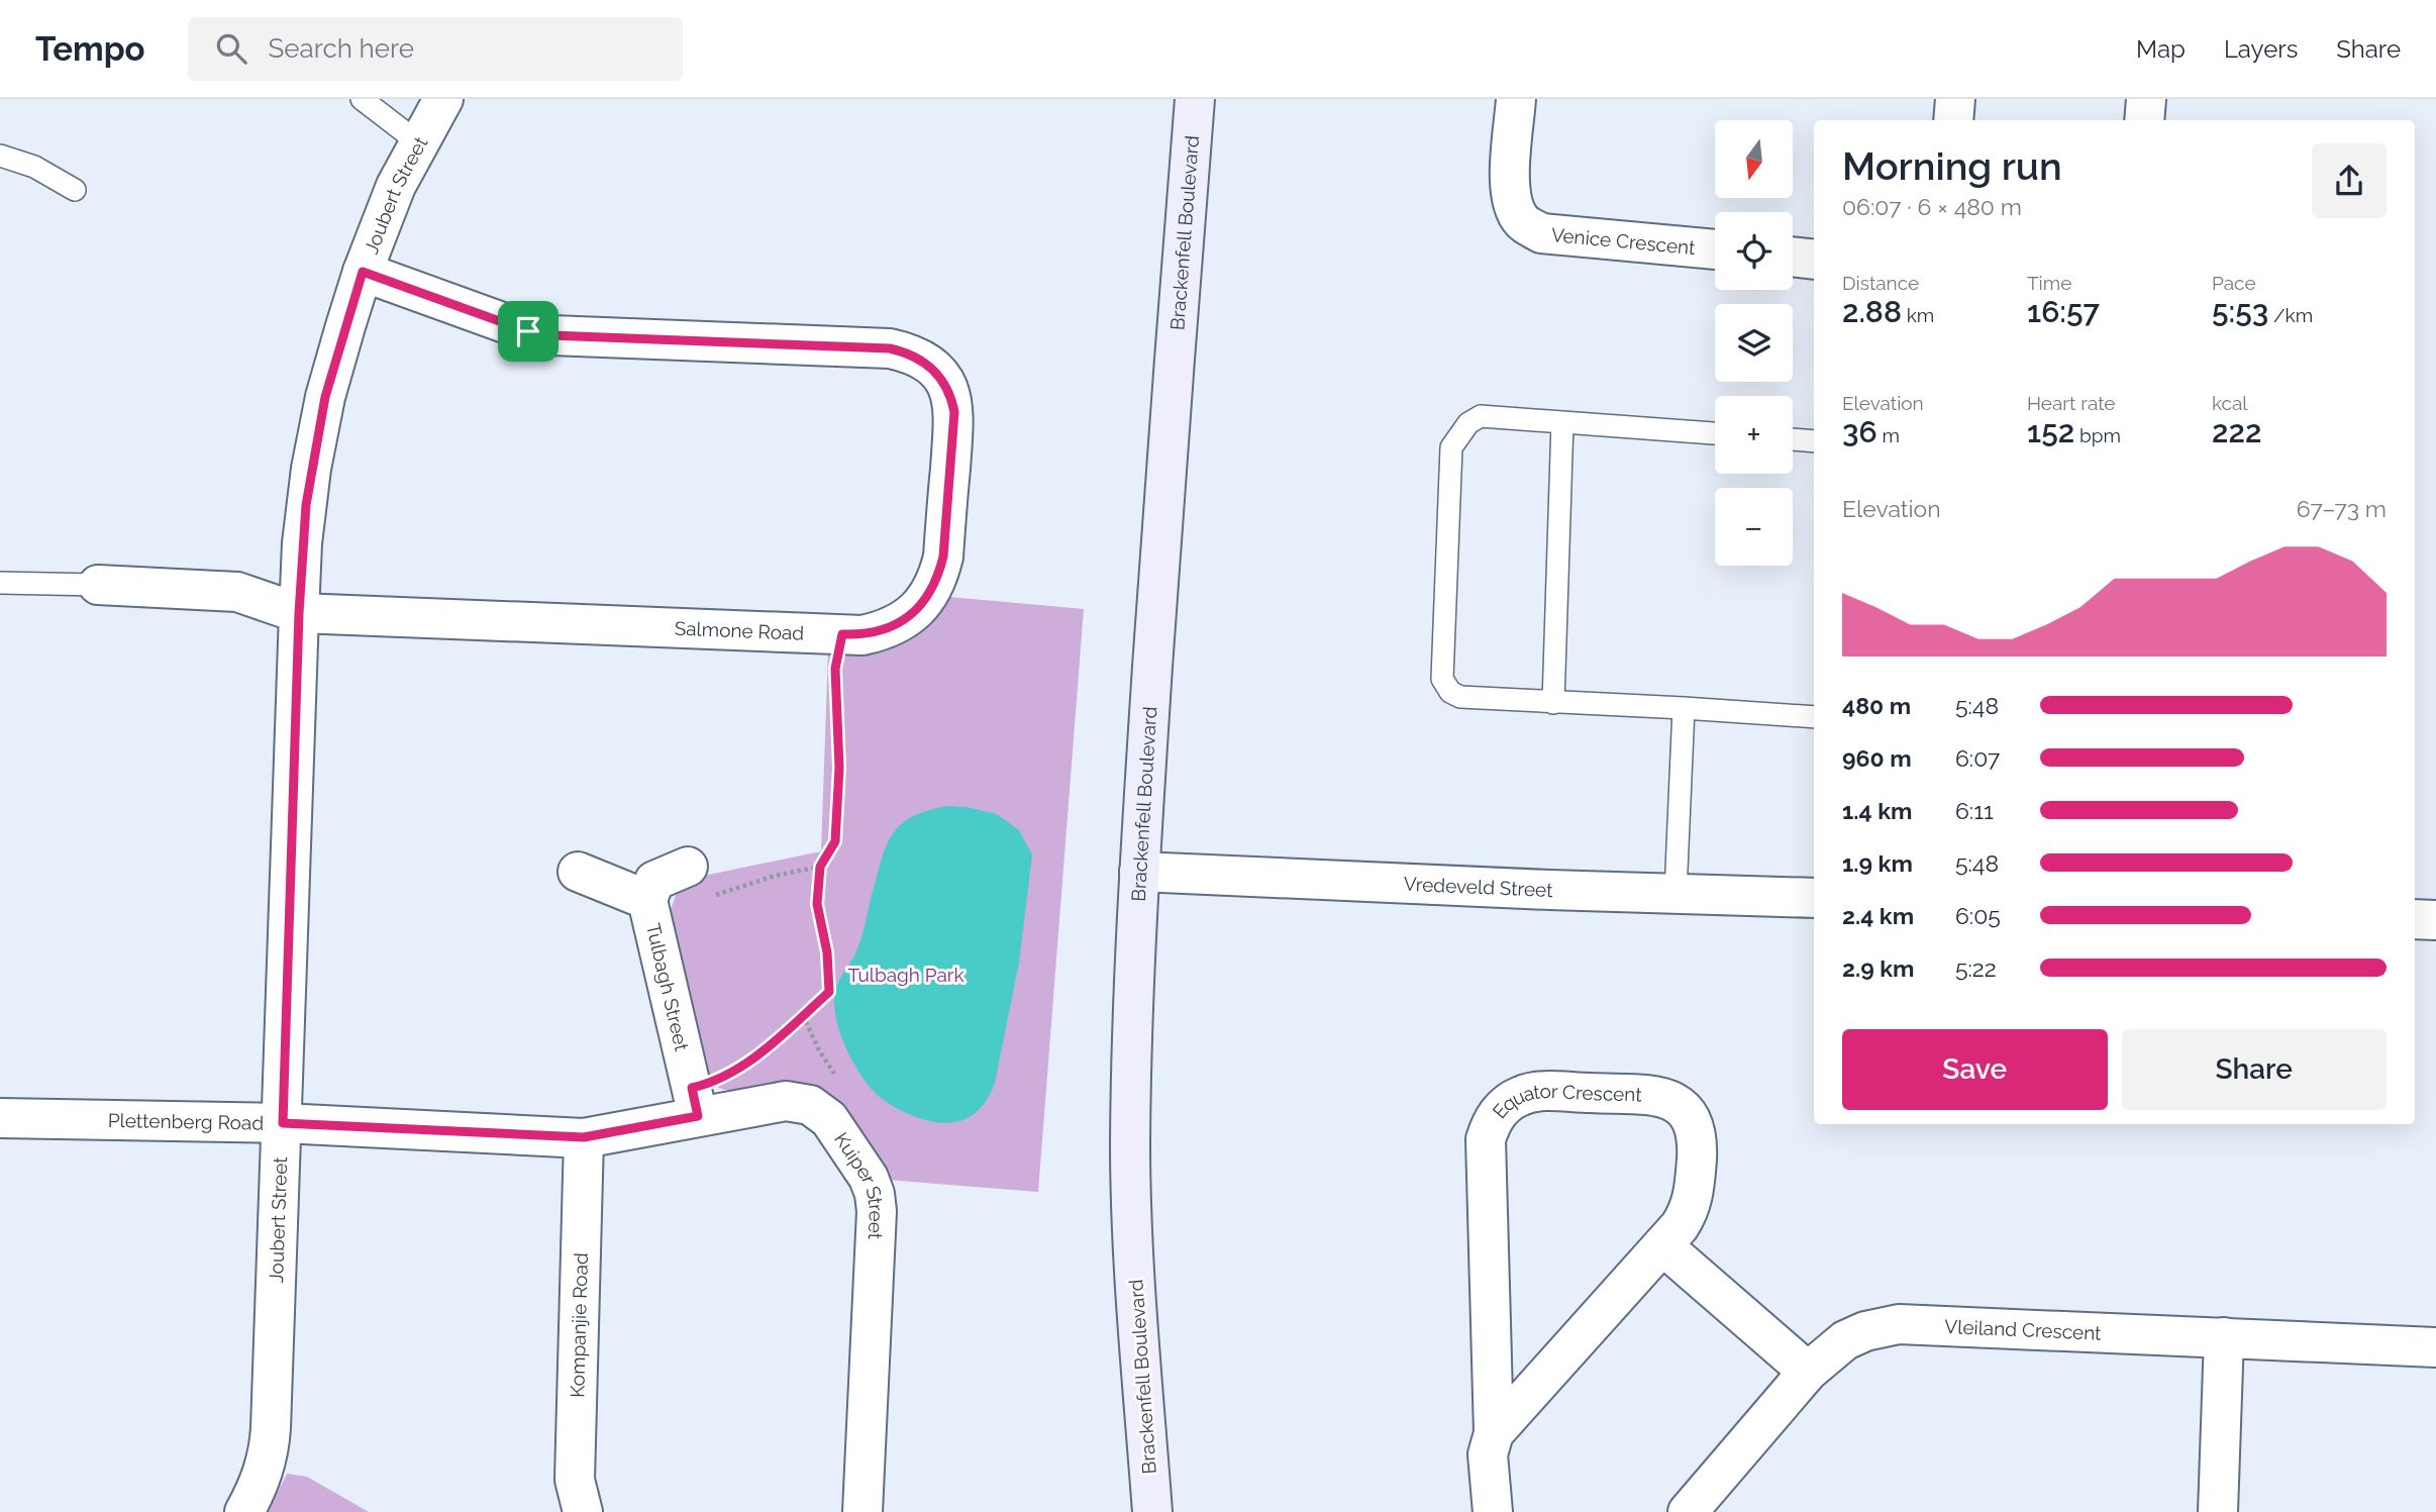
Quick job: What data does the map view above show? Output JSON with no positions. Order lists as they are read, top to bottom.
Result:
{
  "streets": {
    "street": [
      "Joubert Street",
      "Brackenfell Boulevard",
      "Venice Crescent",
      "Salmone Road",
      "Vredeveld Street",
      "Tulbagh Street",
      "Equator Crescent",
      "Plettenberg Road",
      "Kuiper Street",
      "Kompanjie Road",
      "Vleiland Crescent"
    ]
  },
  "crossings": [
    ["Joubert Street", "Salmone Road"],
    ["Joubert Street", "Plettenberg Road"],
    ["Brackenfell Boulevard", "Vredeveld Street"],
    ["Tulbagh Street", "Kuiper Street"],
    ["Plettenberg Road", "Kuiper Street"],
    ["Plettenberg Road", "Kompanjie Road"],
    ["Kuiper Street", "Kompanjie Road"]
  ],
  "parks": ["Tulbagh Park"],
  "north": "bottom",
  "page": {
    "header": "Tempo",
    "search": "Search here",
    "nav": ["Map", "Layers", "Share"],
    "map_buttons": ["+", "−"],
    "heading": ["Morning run", "06:07 · 6 × 480 m"],
    "stats": [
      ["Distance", "2.88 km"],
      ["Time", "16:57"],
      ["Pace", "5:53 /km"],
      ["Elevation", "36 m"],
      ["Heart rate", "152 bpm"],
      ["kcal", "222"]
    ],
    "chart": ["Elevation", "67–73 m"],
    "list": [
      {
        "name": "480 m",
        "note": "5:48"
      },
      {
        "name": "960 m",
        "note": "6:07"
      },
      {
        "name": "1.4 km",
        "note": "6:11"
      },
      {
        "name": "1.9 km",
        "note": "5:48"
      },
      {
        "name": "2.4 km",
        "note": "6:05"
      },
      {
        "name": "2.9 km",
        "note": "5:22"
      }
    ],
    "buttons": ["Save", "Share"]
  }
}
